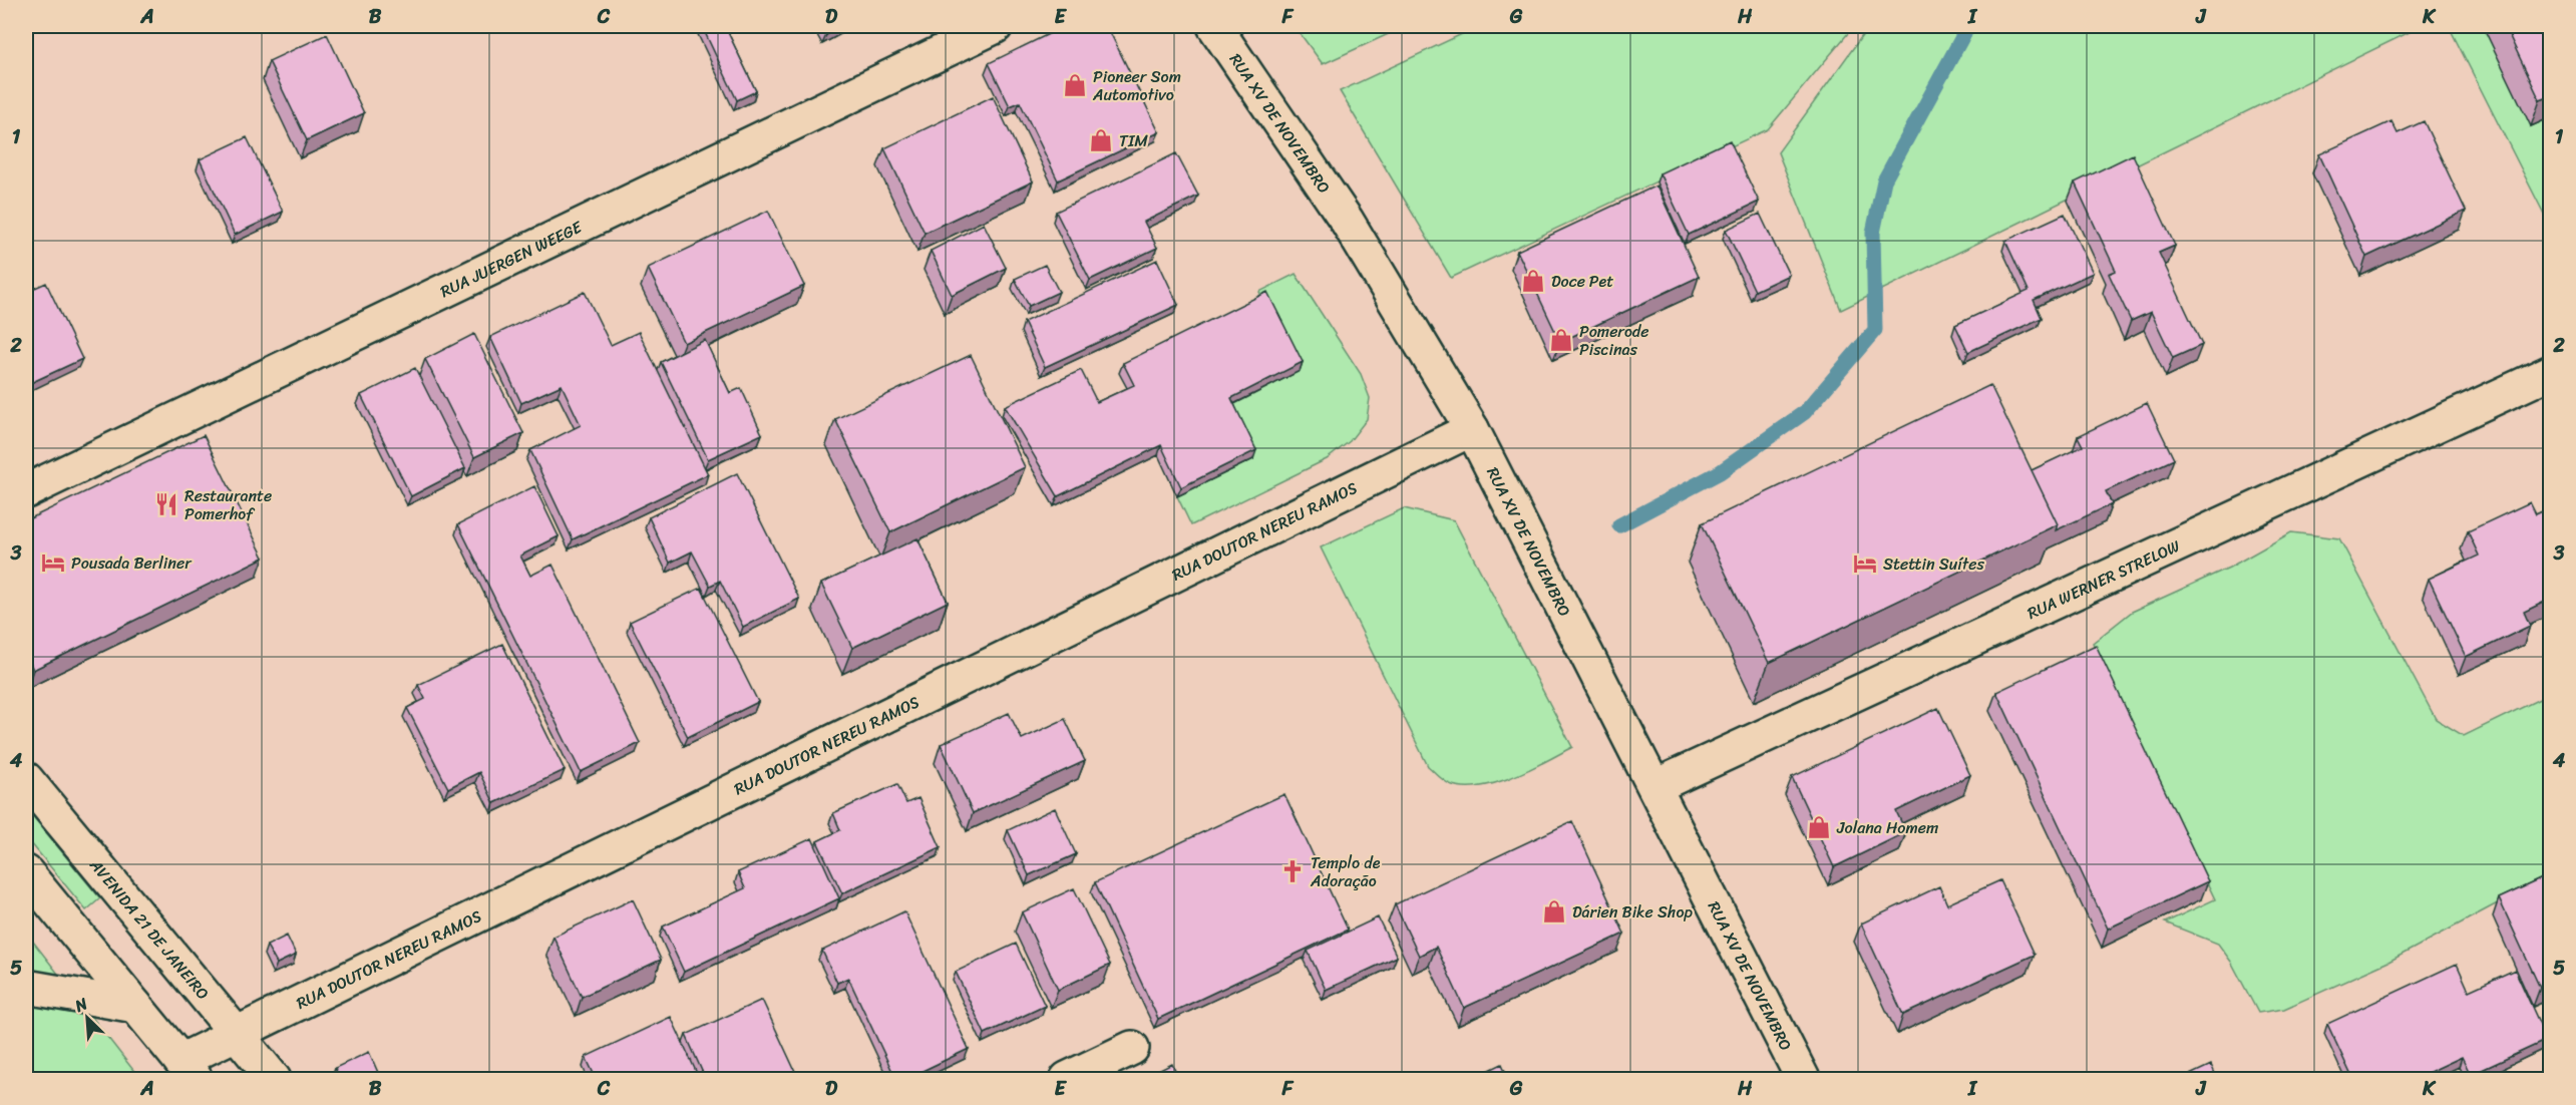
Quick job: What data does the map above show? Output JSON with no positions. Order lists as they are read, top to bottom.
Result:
{
  "streets": {
    "street": [
      "RUA XV DE NOVEMBRO",
      "RUA JUERGEN WEEGE",
      "RUA DOUTOR NEREU RAMOS",
      "RUA WERNER STRELOW",
      "AVENIDA 21 DE JANEIRO"
    ]
  },
  "crossings": [
    ["RUA XV DE NOVEMBRO", "RUA DOUTOR NEREU RAMOS"],
    ["RUA XV DE NOVEMBRO", "RUA WERNER STRELOW"],
    ["RUA DOUTOR NEREU RAMOS", "AVENIDA 21 DE JANEIRO"]
  ],
  "places": {
    "shop": [
      "Pioneer Som Automotivo",
      "TIM",
      "Doce Pet",
      "Pomerode Piscinas",
      "Jolana Homem",
      "Dárien Bike Shop"
    ],
    "restaurant": ["Restaurante Pomerhof"],
    "hotel": ["Pousada Berliner", "Stettin Suítes"],
    "church": ["Templo de Adoração"]
  },
  "north": "top left",
  "grid": {
    "columns": [
      "A",
      "B",
      "C",
      "D",
      "E",
      "F",
      "G",
      "H",
      "I",
      "J",
      "K"
    ],
    "rows": [
      "1",
      "2",
      "3",
      "4",
      "5"
    ]
  }
}
